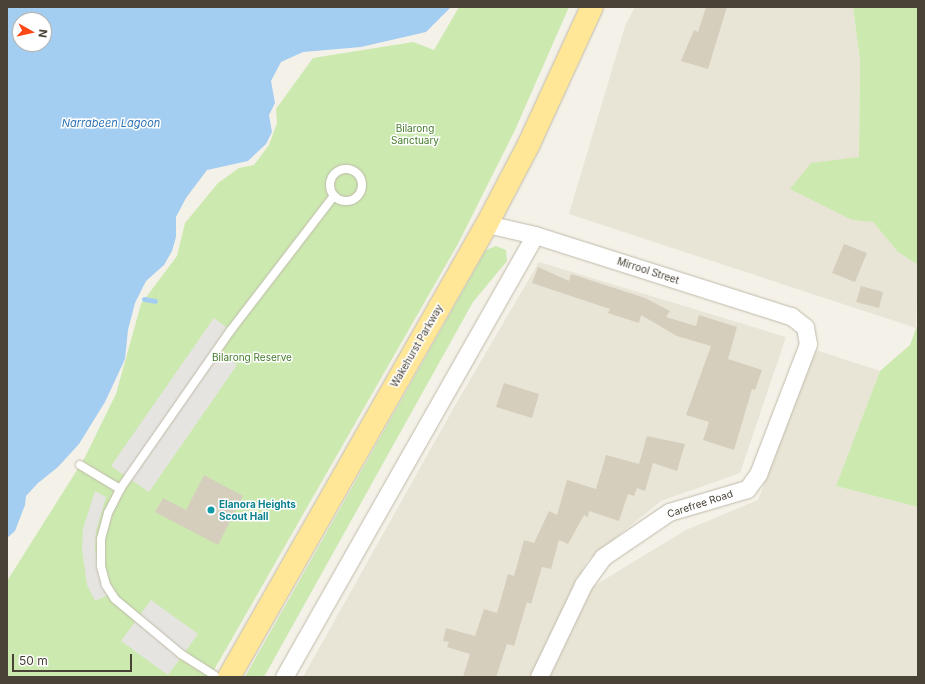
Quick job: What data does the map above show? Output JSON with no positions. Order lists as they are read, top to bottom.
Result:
{
  "streets": {
    "main road": ["Wakehurst Parkway"],
    "street": ["Mirrool Street", "Carefree Road"]
  },
  "crossings": [
    ["Mirrool Street", "Wakehurst Parkway"],
    ["Mirrool Street", "Carefree Road"]
  ],
  "water": ["Narrabeen Lagoon"],
  "parks": ["Bilarong Sanctuary", "Bilarong Reserve"],
  "places": ["Elanora Heights Scout Hall"],
  "scale_bar": "50 m",
  "north": "right"
}
